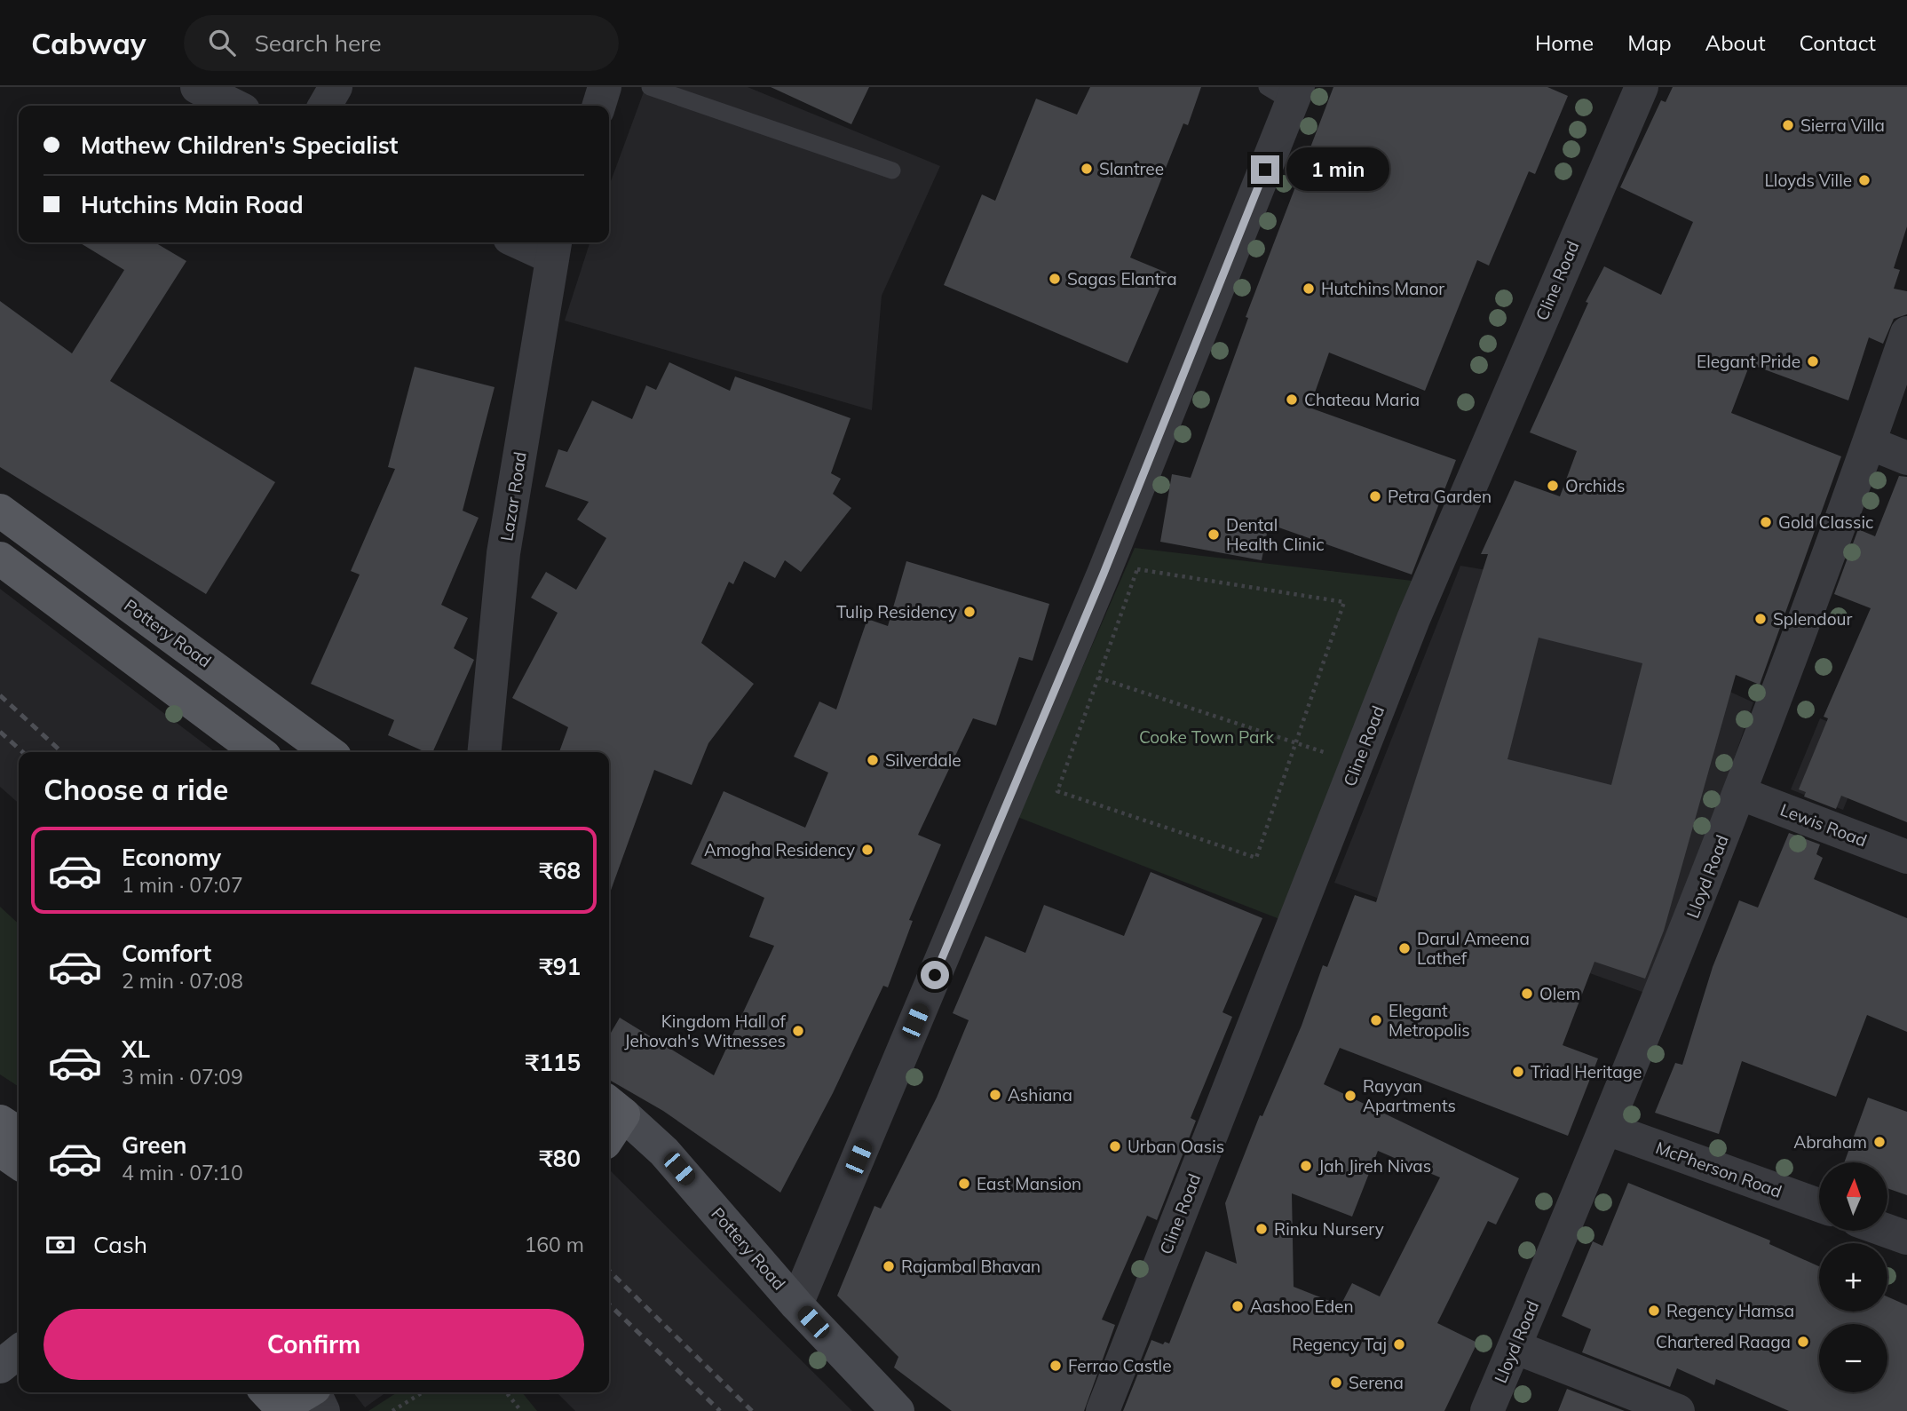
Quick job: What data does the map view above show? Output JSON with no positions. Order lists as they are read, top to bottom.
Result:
{
  "streets": {
    "main road": ["Pottery Road"],
    "street": [
      "Cline Road",
      "Lazar Road",
      "Lewis Road",
      "Lloyd Road",
      "McPherson Road"
    ]
  },
  "crossings": [
    ["Lewis Road", "Lloyd Road"],
    ["Lloyd Road", "McPherson Road"]
  ],
  "parks": ["Cooke Town Park"],
  "places": [
    "Sierra Villa",
    "Slantree",
    "Lloyds Ville",
    "Sagas Elantra",
    "Hutchins Manor",
    "Elegant Pride",
    "Chateau Maria",
    "Orchids",
    "Petra Garden",
    "Gold Classic",
    "Dental Health Clinic",
    "Tulip Residency",
    "Splendour",
    "Silverdale",
    "Amogha Residency",
    "Darul Ameena Lathef",
    "Olem",
    "Elegant Metropolis",
    "Kingdom Hall of Jehovah's Witnesses",
    "Triad Heritage",
    "Ashiana",
    "Rayyan Apartments",
    "Abraham",
    "Urban Oasis",
    "Jah Jireh Nivas",
    "East Mansion",
    "Rinku Nursery",
    "Rajambal Bhavan",
    "Aashoo Eden",
    "Regency Hamsa",
    "Chartered Raaga",
    "Regency Taj",
    "Ferrao Castle",
    "Serena"
  ],
  "north": "top",
  "page": {
    "header": "Cabway",
    "search": "Search here",
    "nav": [
      "Home",
      "Map",
      "About",
      "Contact"
    ],
    "banner": ["Mathew Children's Specialist", "Hutchins Main Road"],
    "bubble": "1 min",
    "heading": "Choose a ride",
    "list": [
      {
        "name": "Economy",
        "note": "1 min · 07:07",
        "value": "₹68"
      },
      {
        "name": "Comfort",
        "note": "2 min · 07:08",
        "value": "₹91"
      },
      {
        "name": "XL",
        "note": "3 min · 07:09",
        "value": "₹115"
      },
      {
        "name": "Green",
        "note": "4 min · 07:10",
        "value": "₹80"
      }
    ],
    "map_buttons": ["+", "−"],
    "pay": ["Cash", "160 m"],
    "buttons": "Confirm"
  }
}
